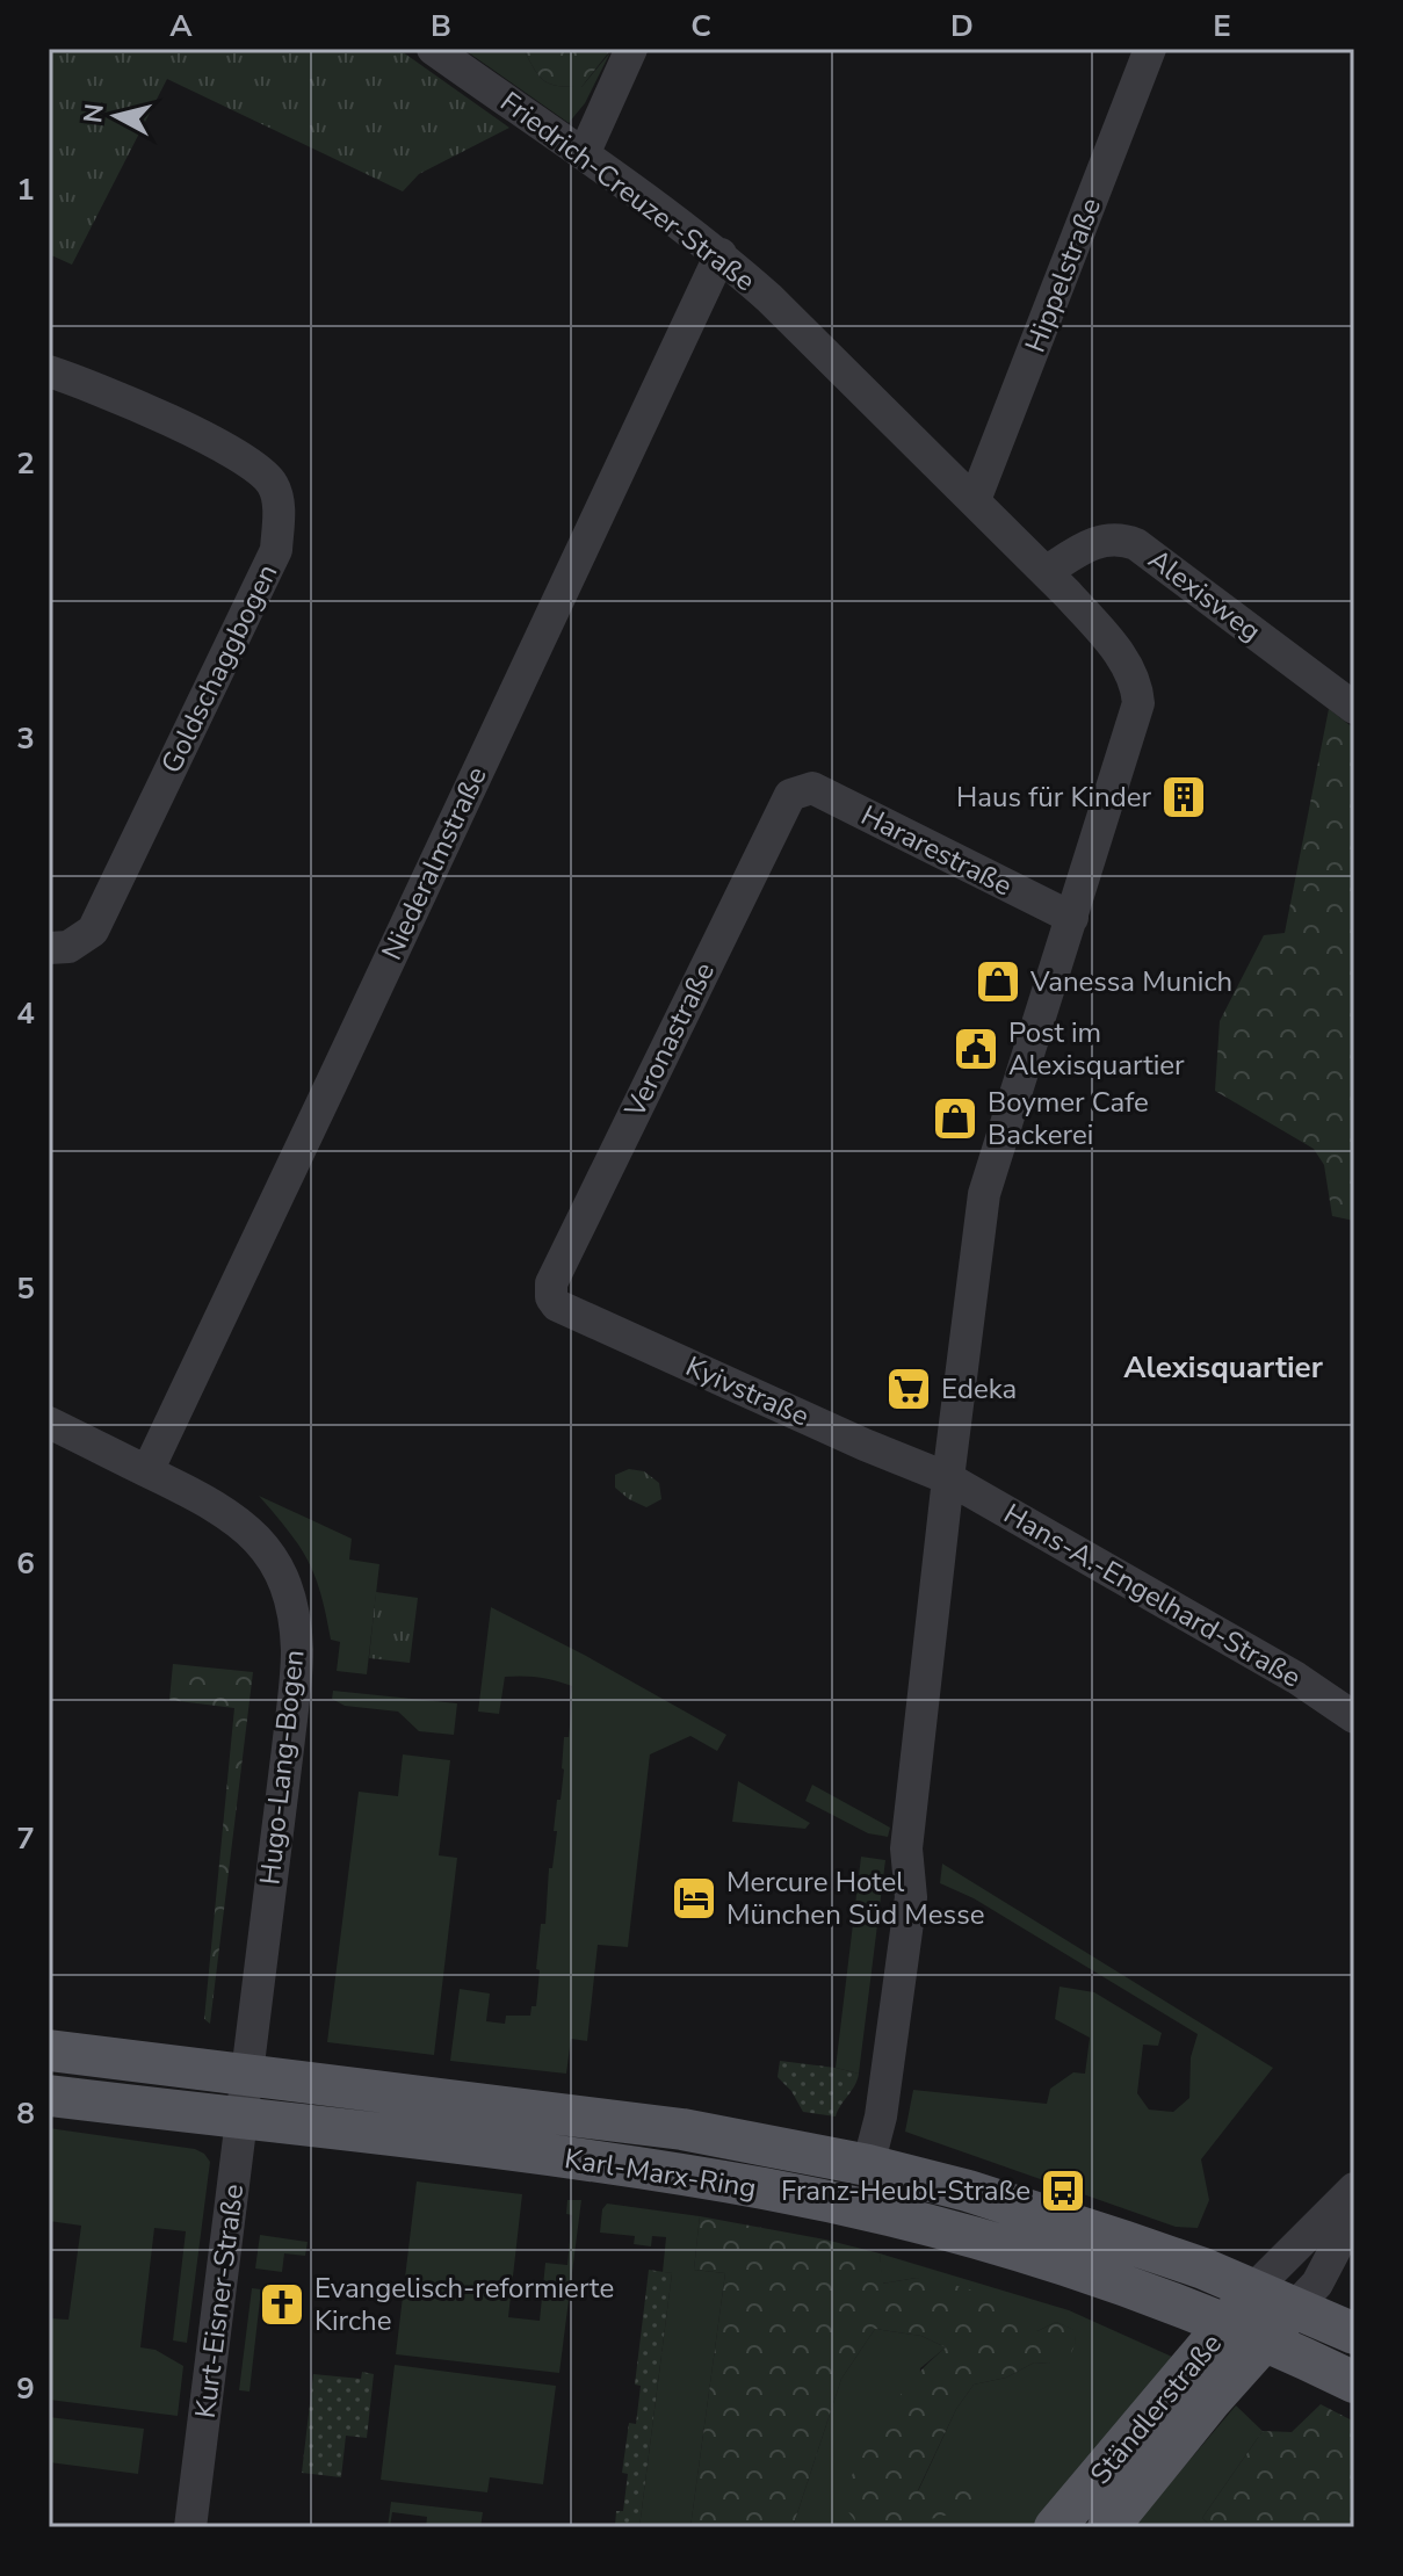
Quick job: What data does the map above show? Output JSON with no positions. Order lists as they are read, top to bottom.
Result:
{
  "streets": {
    "main road": ["Karl-Marx-Ring", "Ständlerstraße"],
    "street": [
      "Friedrich-Creuzer-Straße",
      "Hippelstraße",
      "Alexisweg",
      "Goldschaggbogen",
      "Hararestraße",
      "Niederalmstraße",
      "Veronastraße",
      "Kyivstraße",
      "Hans-A.-Engelhard-Straße",
      "Hugo-Lang-Bogen",
      "Kurt-Eisner-Straße"
    ]
  },
  "crossings": [
    ["Friedrich-Creuzer-Straße", "Hippelstraße"],
    ["Friedrich-Creuzer-Straße", "Niederalmstraße"],
    ["Hararestraße", "Veronastraße"],
    ["Niederalmstraße", "Hugo-Lang-Bogen"],
    ["Veronastraße", "Kyivstraße"],
    ["Kyivstraße", "Hans-A.-Engelhard-Straße"],
    ["Hugo-Lang-Bogen", "Karl-Marx-Ring"],
    ["Hugo-Lang-Bogen", "Kurt-Eisner-Straße"],
    ["Karl-Marx-Ring", "Kurt-Eisner-Straße"],
    ["Karl-Marx-Ring", "Ständlerstraße"]
  ],
  "districts": ["Alexisquartier"],
  "places": {
    "building": ["Haus für Kinder"],
    "shop": ["Vanessa Munich", "Boymer Cafe Backerei"],
    "public building": ["Post im Alexisquartier"],
    "supermarket": ["Edeka"],
    "hotel": ["Mercure Hotel München Süd Messe"],
    "bus stop": ["Franz-Heubl-Straße"],
    "church": ["Evangelisch-reformierte Kirche"]
  },
  "north": "left",
  "grid": {
    "columns": [
      "A",
      "B",
      "C",
      "D",
      "E"
    ],
    "rows": [
      "1",
      "2",
      "3",
      "4",
      "5",
      "6",
      "7",
      "8",
      "9"
    ]
  }
}
